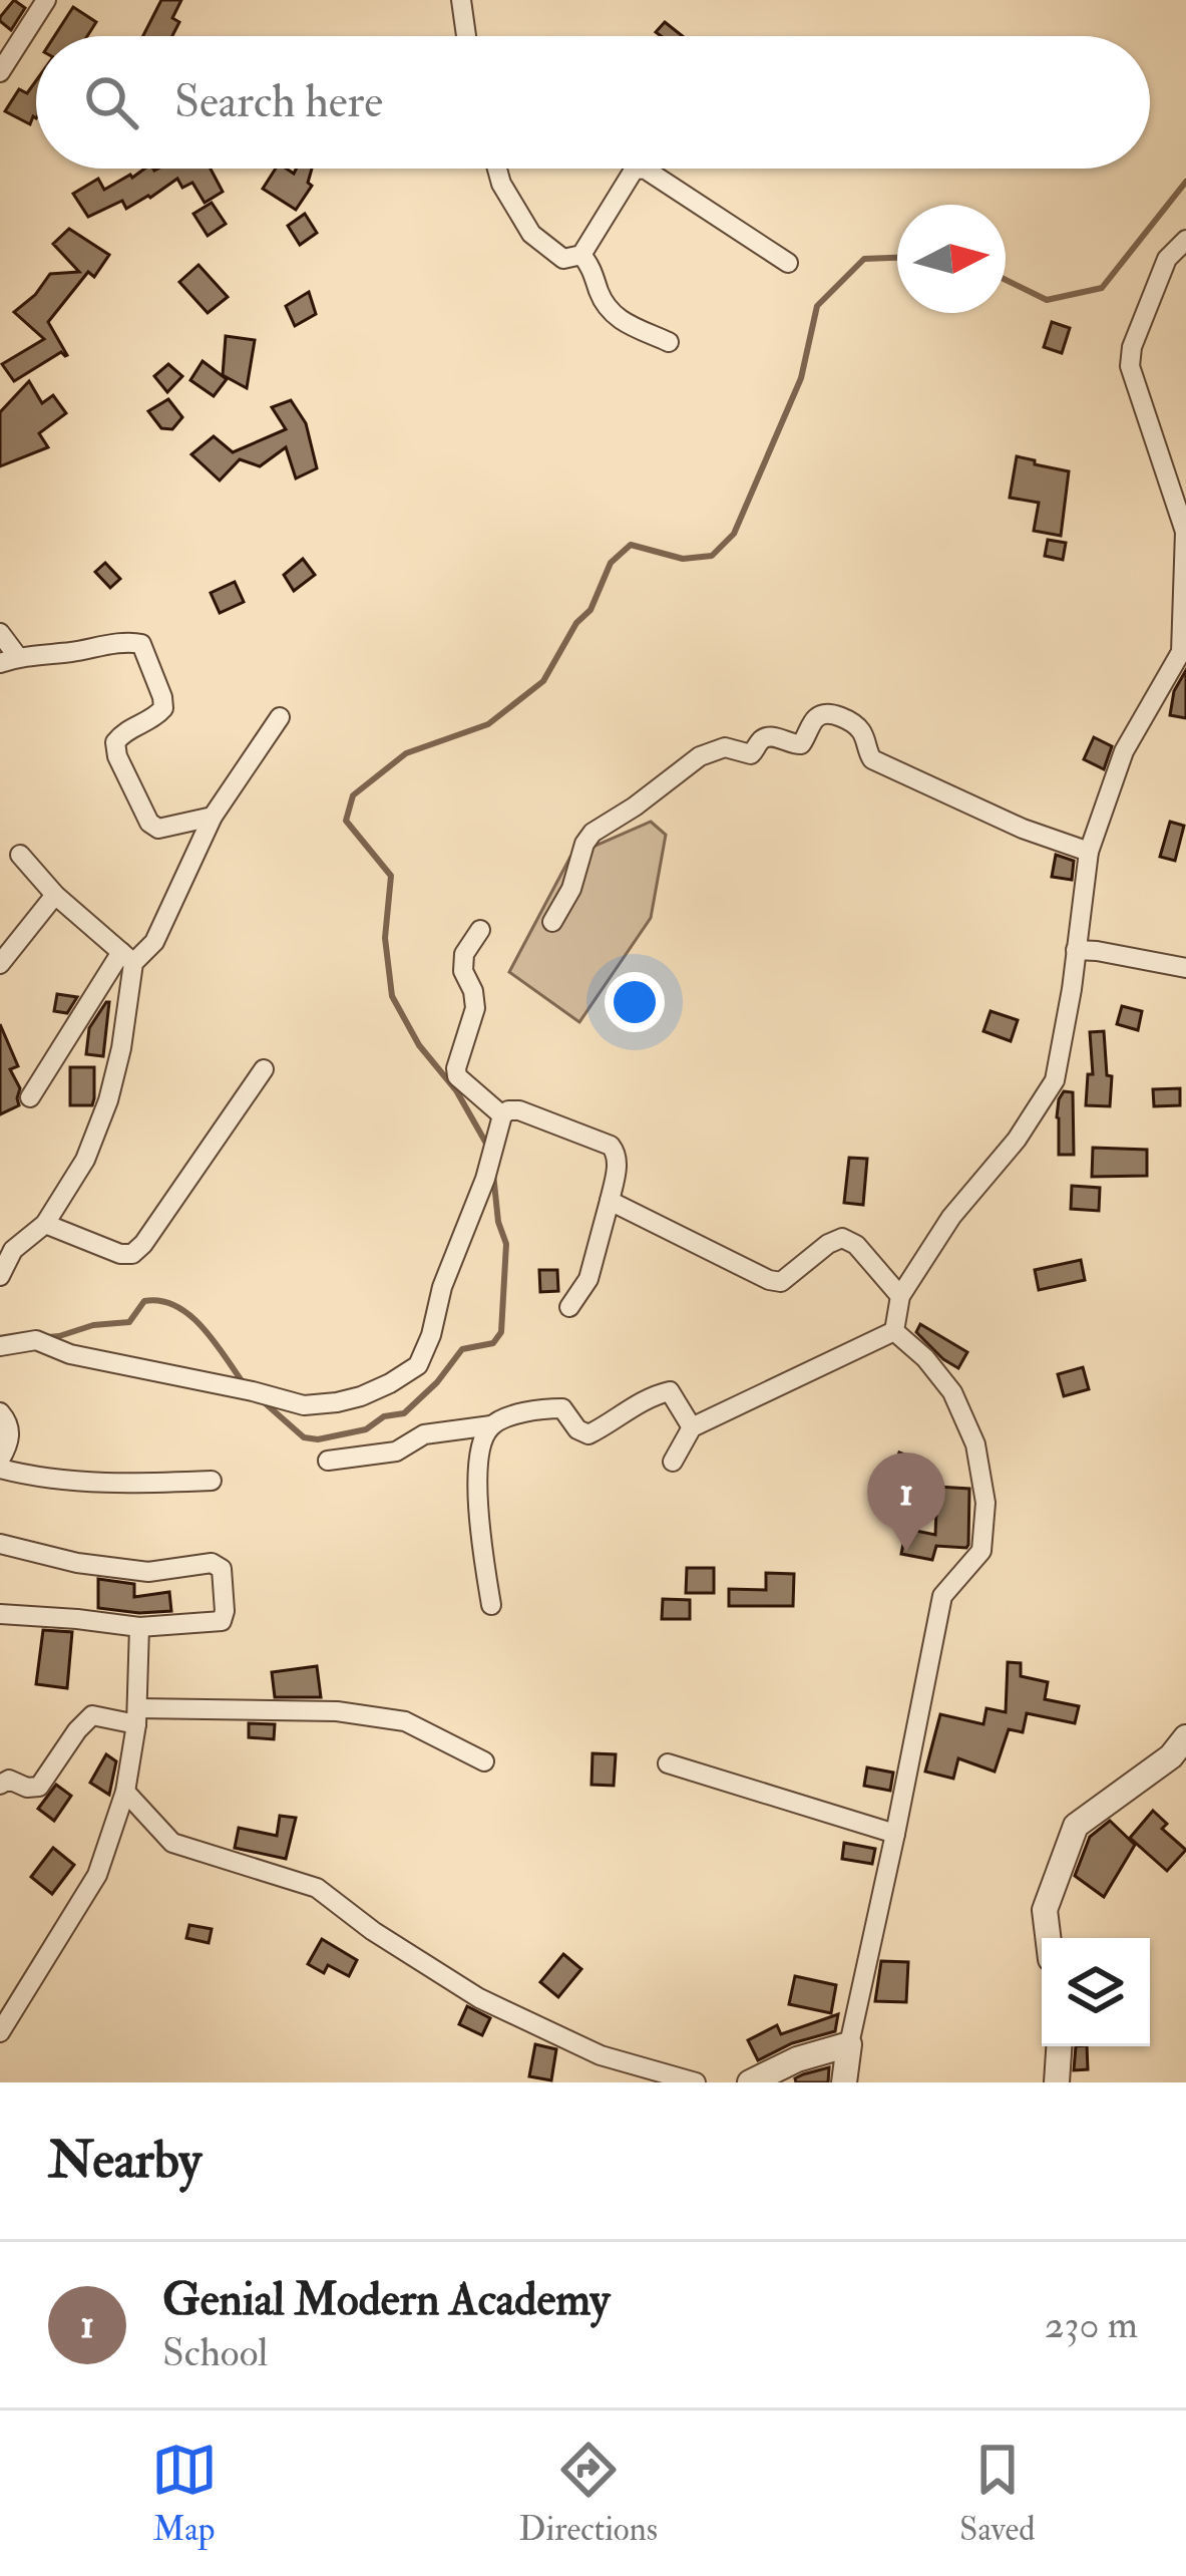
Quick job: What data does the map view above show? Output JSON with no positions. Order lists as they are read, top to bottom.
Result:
{
  "north": "right",
  "page": {
    "search": "Search here",
    "pins": "1",
    "heading": "Nearby",
    "list": [
      {
        "mark": "1",
        "name": "Genial Modern Academy",
        "note": "School",
        "value": "230 m"
      }
    ],
    "nav": ["Map", "Directions", "Saved"]
  }
}
